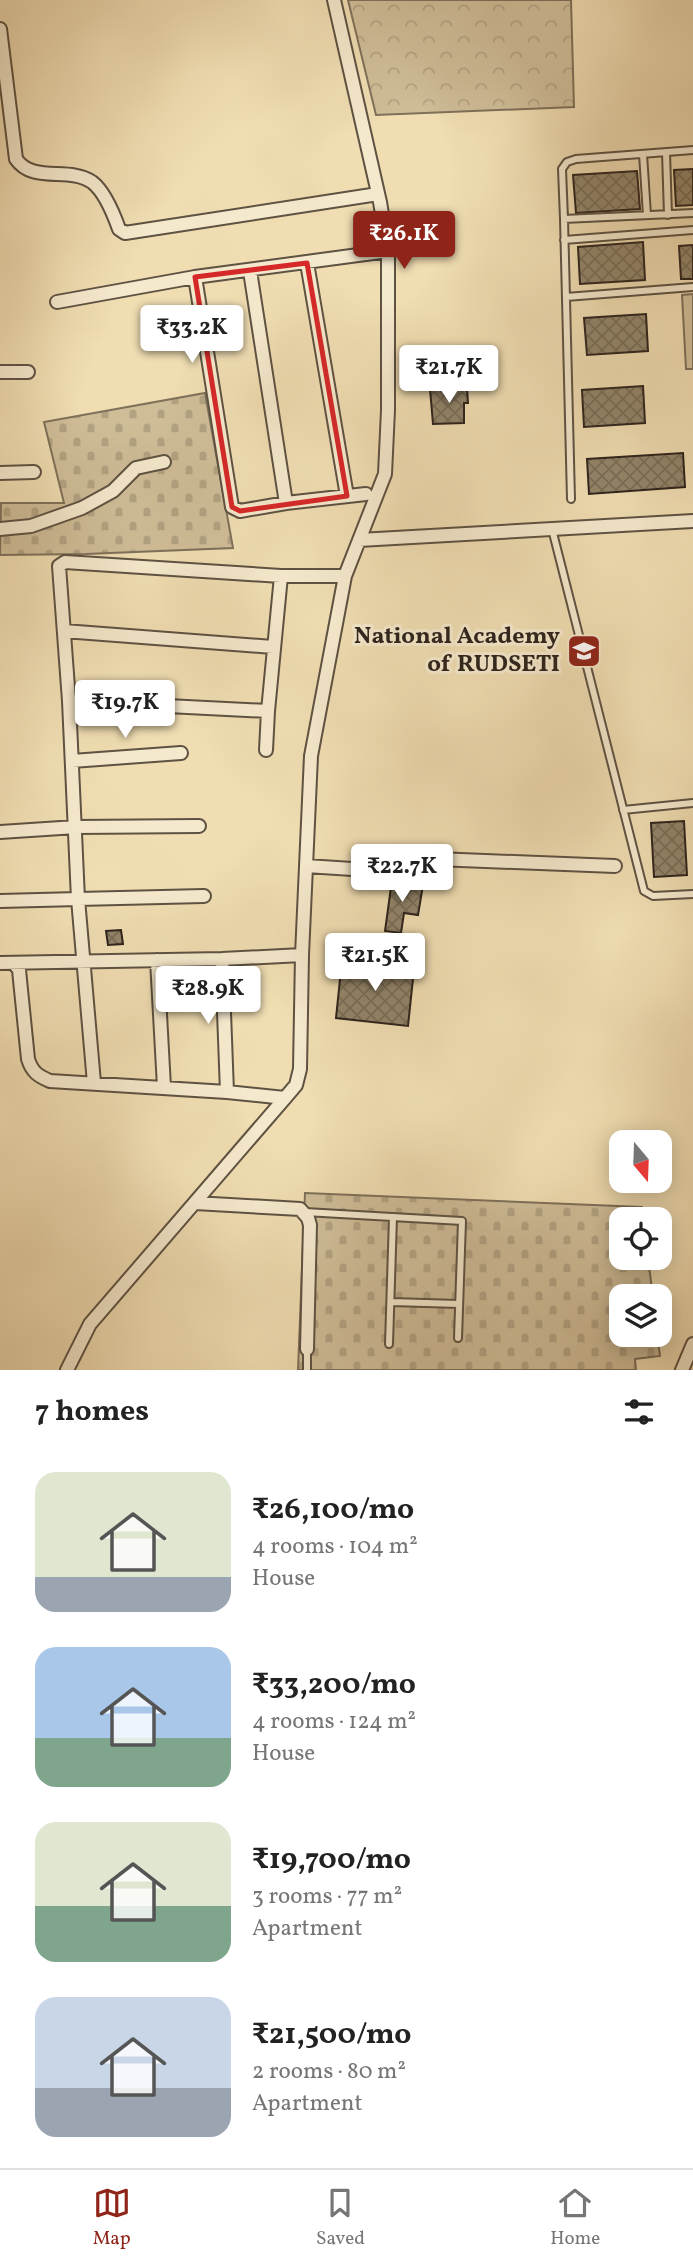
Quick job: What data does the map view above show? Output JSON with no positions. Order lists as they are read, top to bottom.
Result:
{
  "places": {
    "school or university": ["National Academy of RUDSETI"]
  },
  "north": "bottom",
  "page": {
    "price": [
      "₹26.1K",
      "₹33.2K",
      "₹21.7K",
      "₹19.7K",
      "₹22.7K",
      "₹21.5K",
      "₹28.9K"
    ],
    "heading": "7 homes",
    "list": [
      {
        "name": "₹26,100/mo",
        "note": "4 rooms · 104 m² · House"
      },
      {
        "name": "₹33,200/mo",
        "note": "4 rooms · 124 m² · House"
      },
      {
        "name": "₹19,700/mo",
        "note": "3 rooms · 77 m² · Apartment"
      },
      {
        "name": "₹21,500/mo",
        "note": "2 rooms · 80 m² · Apartment"
      }
    ],
    "tabs": ["Map", "Saved", "Home"]
  }
}
